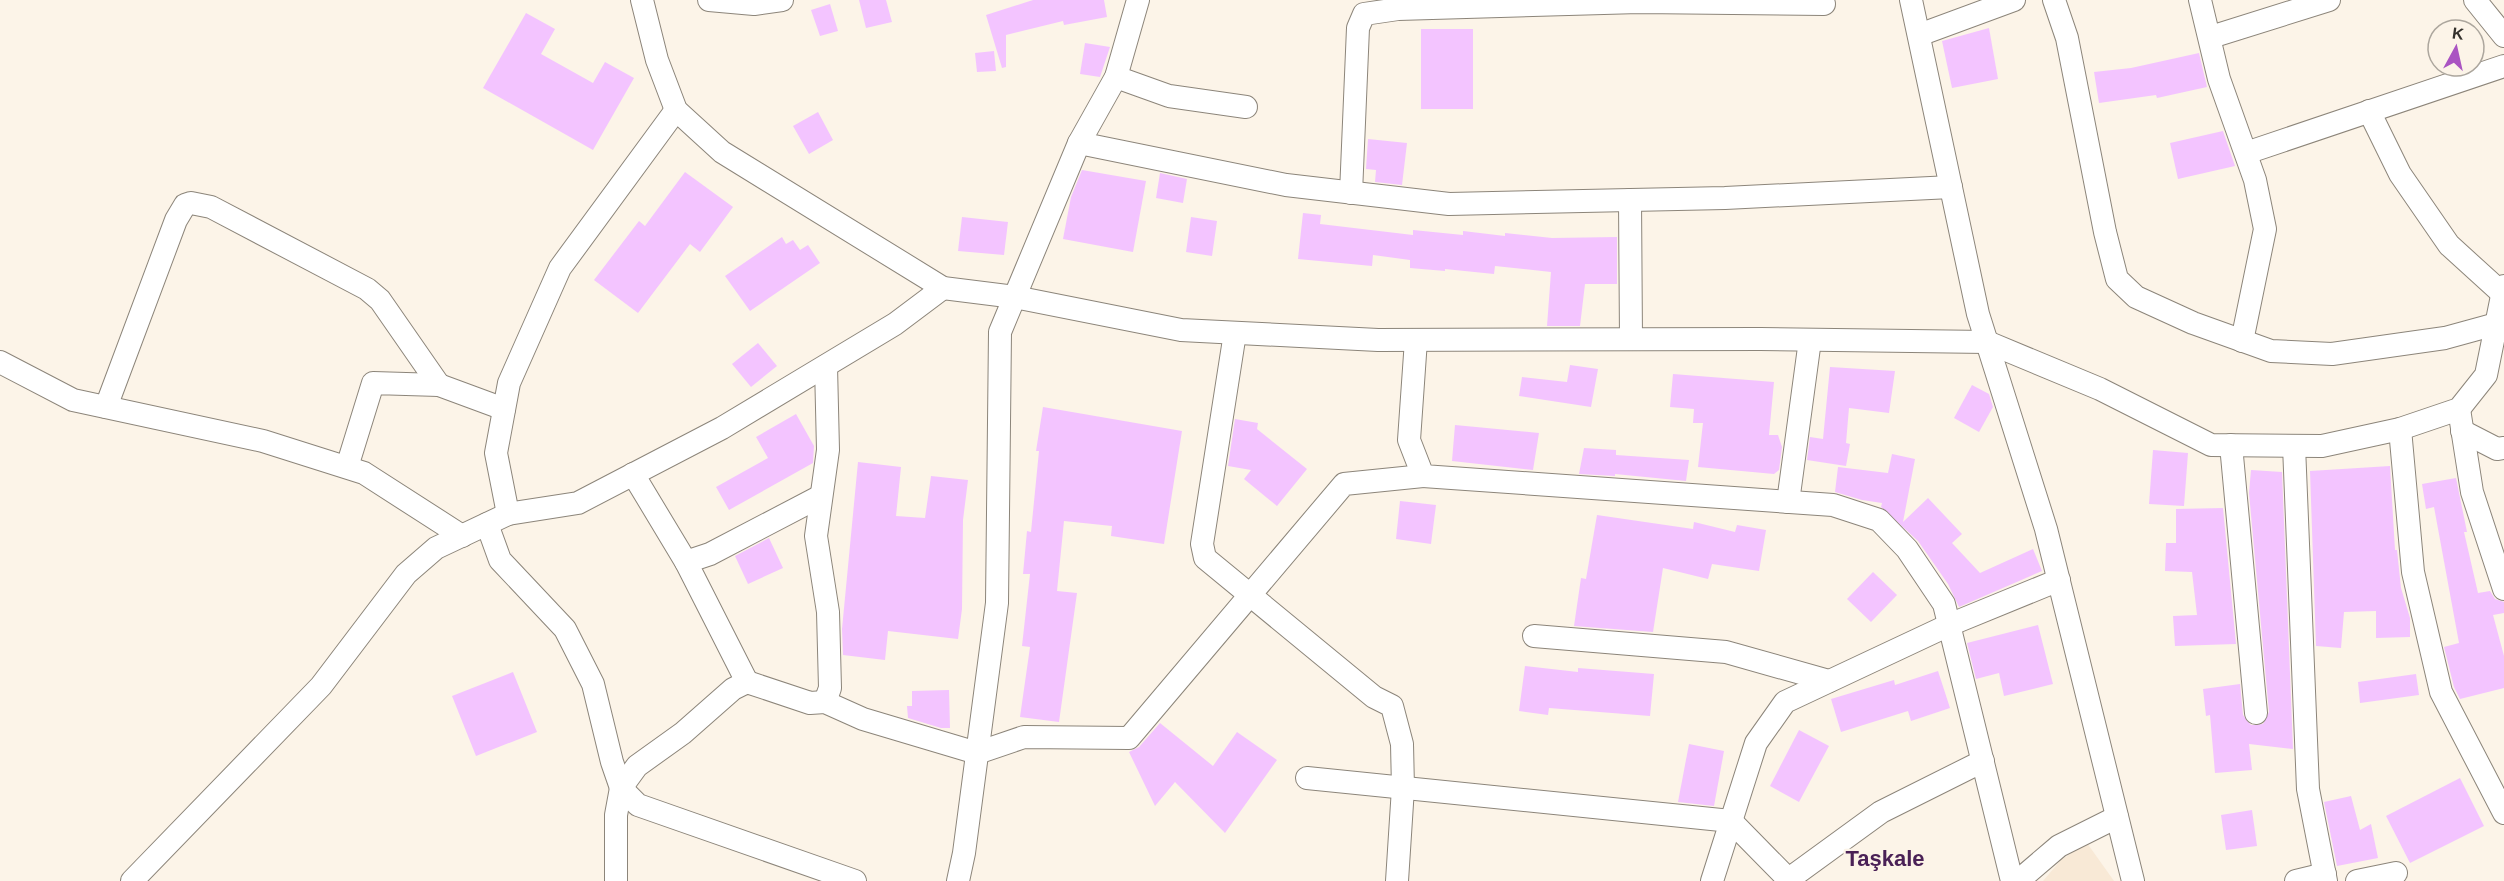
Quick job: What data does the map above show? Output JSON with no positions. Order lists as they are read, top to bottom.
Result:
{
  "districts": ["Taşkale"],
  "north": "top"
}
